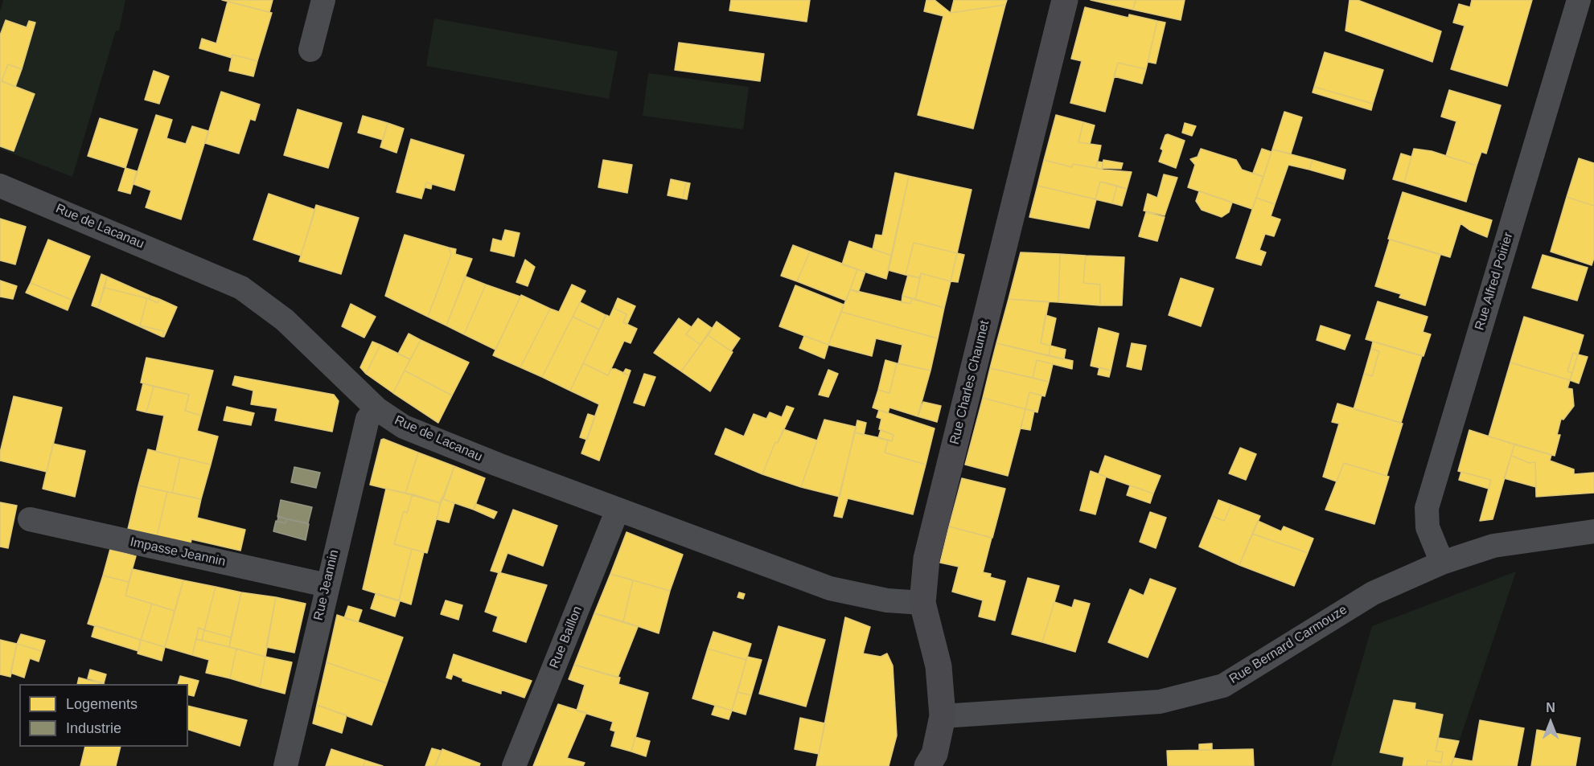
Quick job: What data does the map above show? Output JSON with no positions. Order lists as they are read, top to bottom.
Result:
{
  "streets": {
    "street": [
      "Rue de Lacanau",
      "Rue Alfred Poirier",
      "Rue Charles Chaumet",
      "Impasse Jeannin",
      "Rue Jeannin",
      "Rue Baillon",
      "Rue Bernard Carmouze"
    ]
  },
  "crossings": [
    ["Rue de Lacanau", "Rue Charles Chaumet"],
    ["Rue de Lacanau", "Rue Jeannin"],
    ["Rue de Lacanau", "Rue Baillon"],
    ["Rue Alfred Poirier", "Rue Bernard Carmouze"],
    ["Rue Charles Chaumet", "Rue Bernard Carmouze"],
    ["Impasse Jeannin", "Rue Jeannin"]
  ],
  "legend": ["Logements", "Industrie"],
  "north": "top"
}
